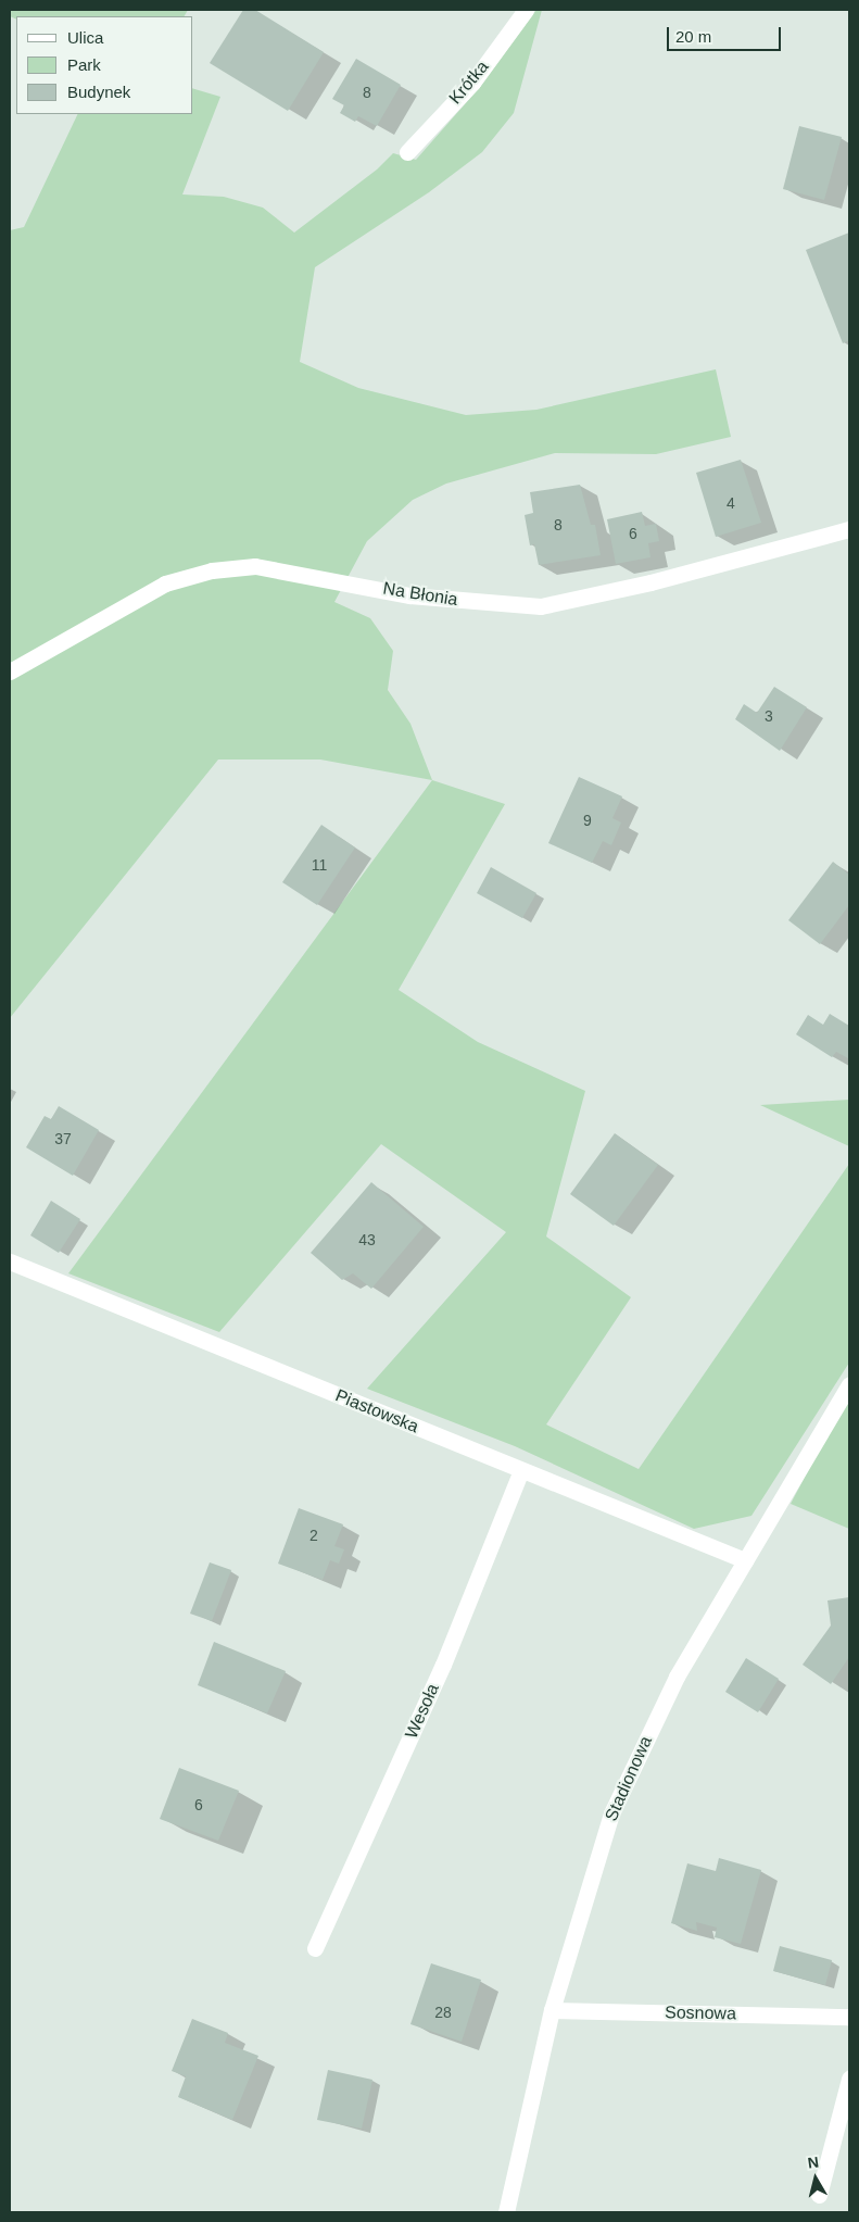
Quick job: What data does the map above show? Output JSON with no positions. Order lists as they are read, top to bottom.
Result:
{
  "streets": {
    "street": [
      "Krótka",
      "Na Błonia",
      "Piastowska",
      "Wesoła",
      "Stadionowa",
      "Sosnowa"
    ]
  },
  "crossings": [
    ["Piastowska", "Wesoła"],
    ["Piastowska", "Stadionowa"],
    ["Stadionowa", "Sosnowa"]
  ],
  "house_numbers": [
    "8",
    "4",
    "8",
    "6",
    "3",
    "9",
    "11",
    "37",
    "43",
    "2",
    "6",
    "28"
  ],
  "legend": ["Ulica", "Park", "Budynek"],
  "scale_bar": "20 m",
  "north": "top"
}
